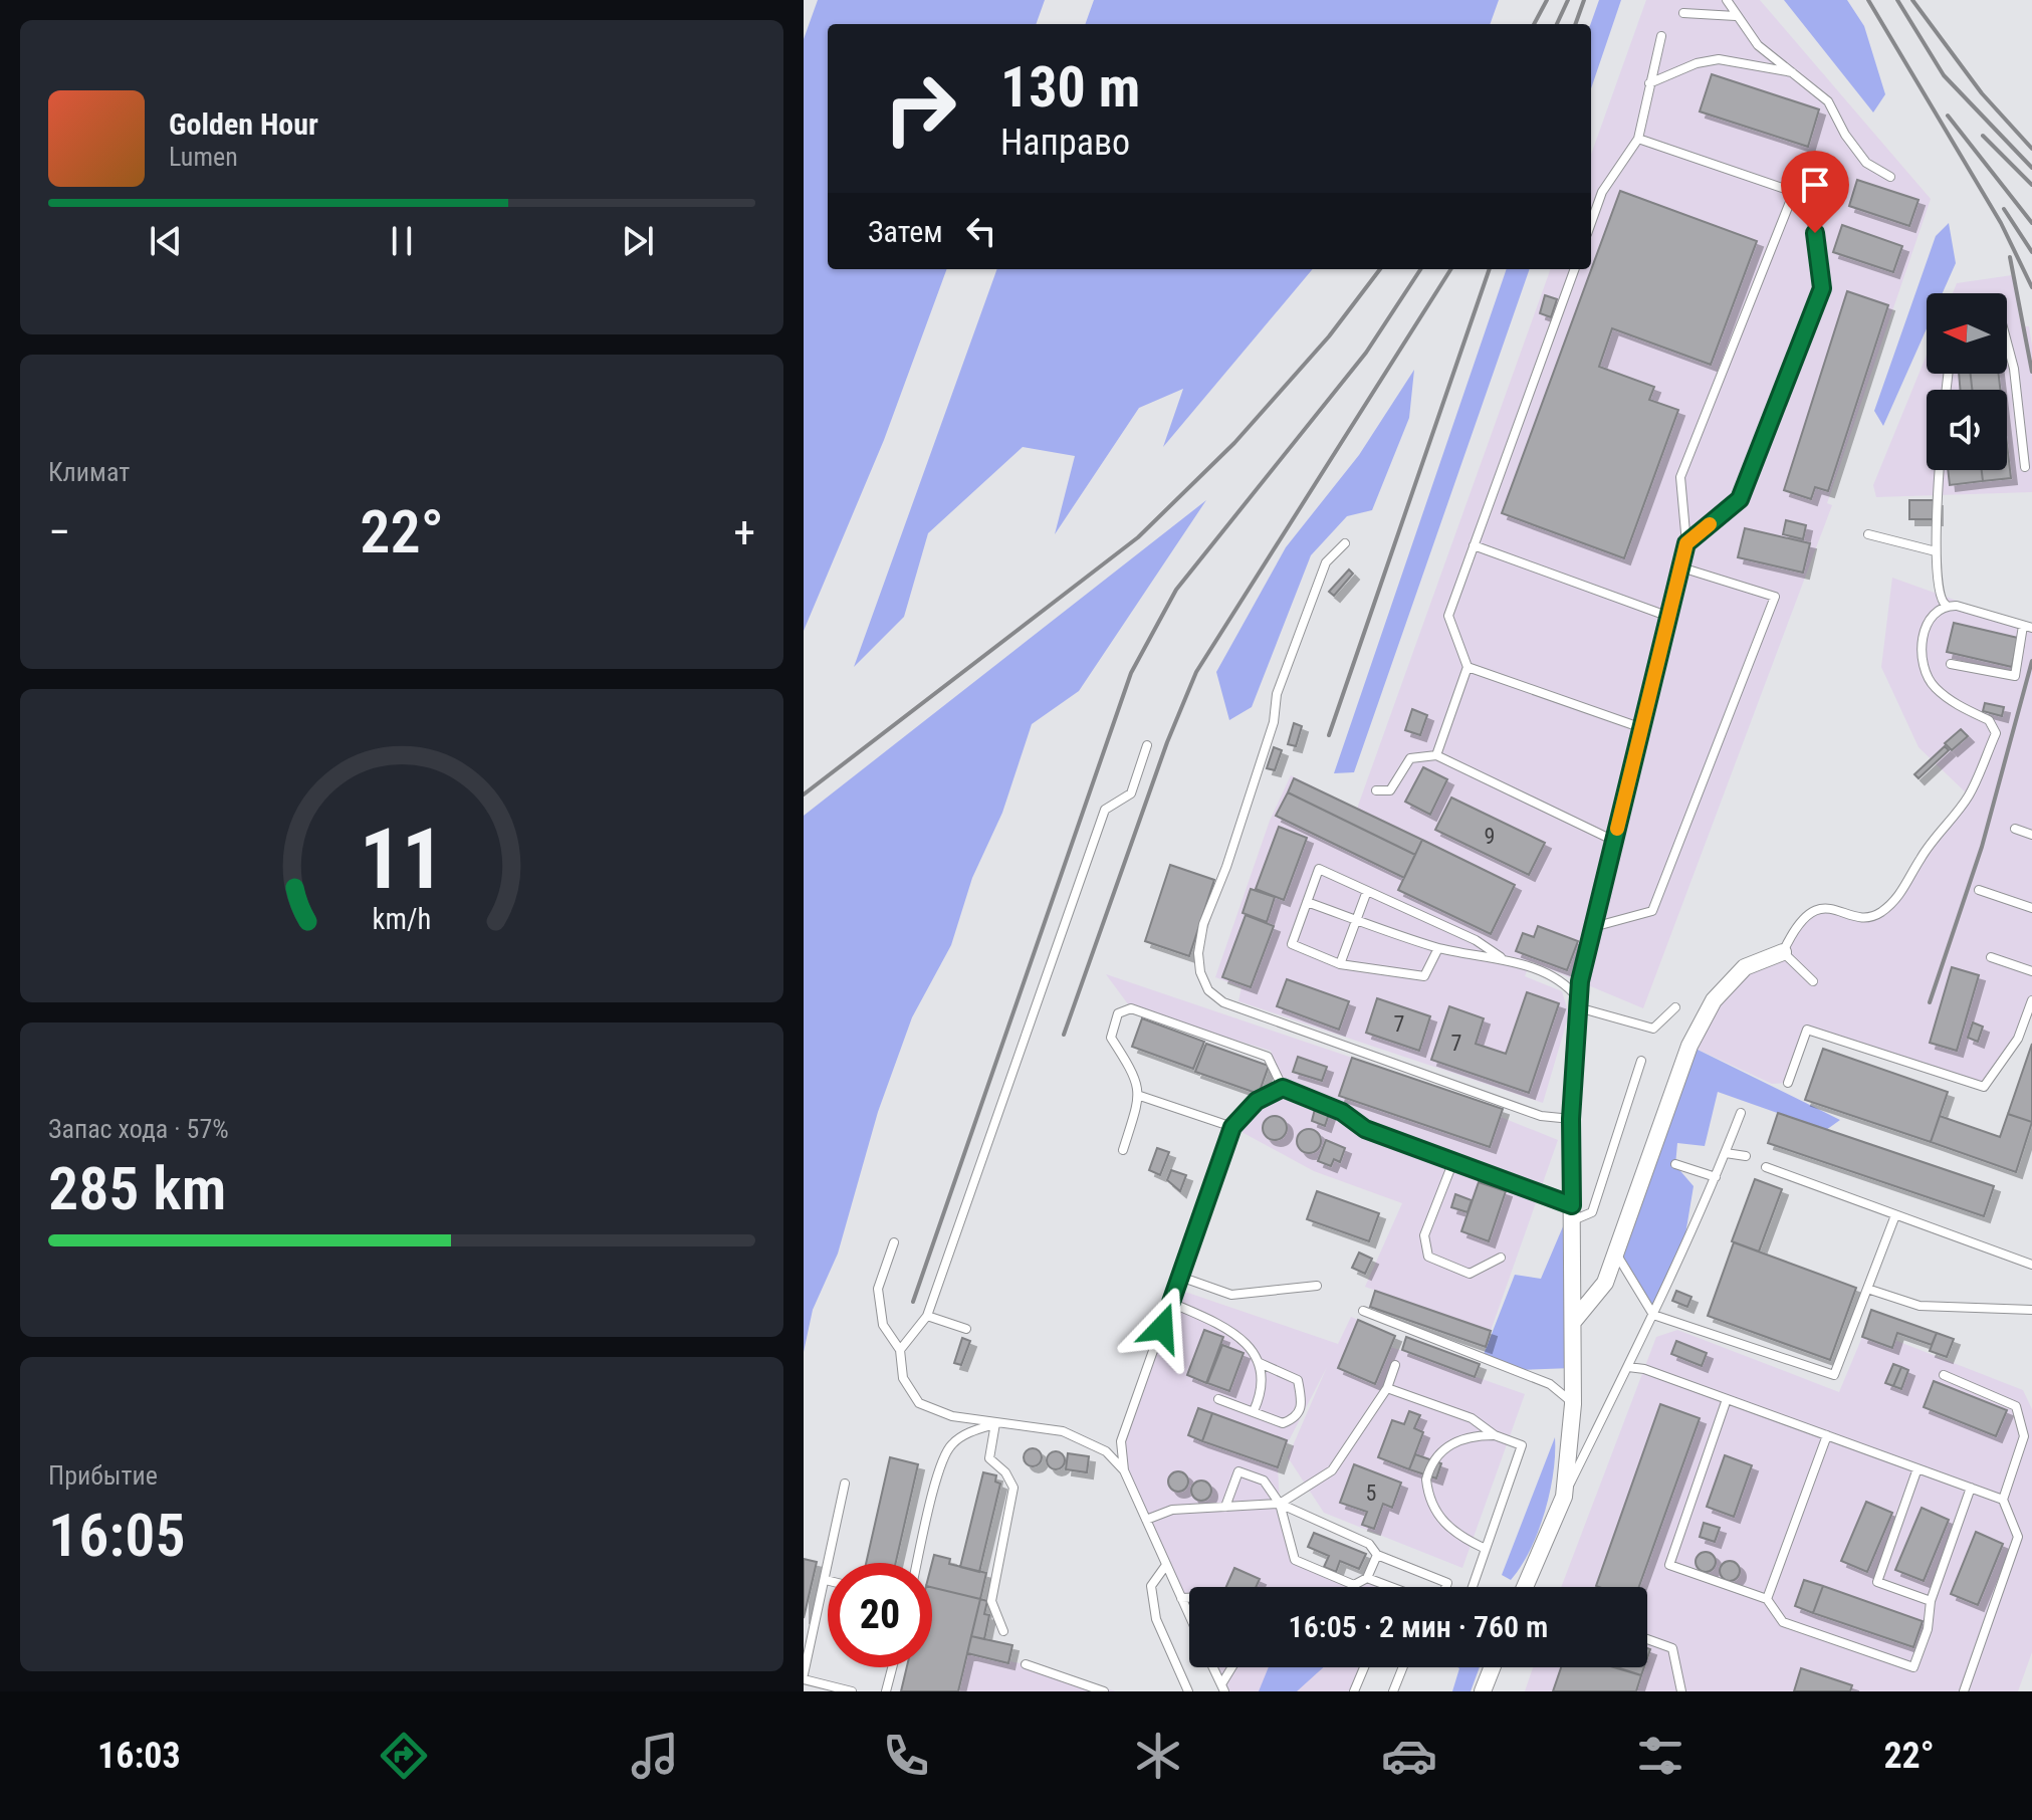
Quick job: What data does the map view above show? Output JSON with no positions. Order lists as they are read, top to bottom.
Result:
{
  "house_numbers": [
    "9",
    "7",
    "7",
    "5"
  ],
  "north": "left",
  "page": {
    "turn": ["130 m", "Направо"],
    "song": ["Golden Hour", "Lumen"],
    "then": "Затем",
    "tile": [
      "Климат",
      ["Запас хода · 57%", "285 km"],
      ["Прибытие", "16:05"]
    ],
    "heat": ["−", "22°", "+"],
    "limit": "20",
    "trip": "16:05 · 2 мин · 760 m",
    "tabs": ["16:03", "22°"],
    "gauge": ["11", "km/h"]
  }
}
